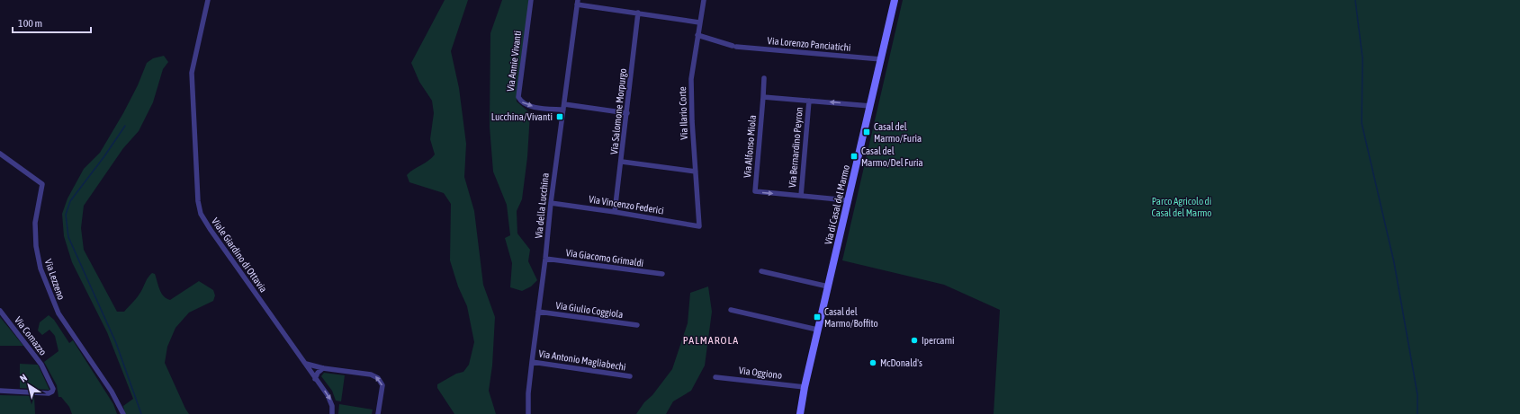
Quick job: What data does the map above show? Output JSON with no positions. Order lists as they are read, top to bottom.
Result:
{
  "streets": {
    "main road": ["Via di Casal del Marmo"],
    "street": [
      "Via Lorenzo Panciatichi",
      "Via Annie Vivanti",
      "Via Salomone Morpurgo",
      "Via Ilario Corte",
      "Via Alfonso Miola",
      "Via Bernardino Peyron",
      "Via Vincenzo Federici",
      "Via della Lucchina",
      "Viale Giardino di Ottavia",
      "Via Giacomo Grimaldi",
      "Via Lezzeno",
      "Via Giulio Coggiola",
      "Via Comazzo",
      "Via Antonio Magliabechi",
      "Via Oggiono"
    ]
  },
  "crossings": [
    ["Via Lorenzo Panciatichi", "Via Ilario Corte"],
    ["Via Lorenzo Panciatichi", "Via di Casal del Marmo"],
    ["Via Annie Vivanti", "Via della Lucchina"],
    ["Via Salomone Morpurgo", "Via Vincenzo Federici"],
    ["Via Ilario Corte", "Via Vincenzo Federici"],
    ["Via Alfonso Miola", "Via Bernardino Peyron"],
    ["Via Alfonso Miola", "Via di Casal del Marmo"],
    ["Via Vincenzo Federici", "Via della Lucchina"],
    ["Via di Casal del Marmo", "Via Oggiono"],
    ["Via della Lucchina", "Via Giacomo Grimaldi"],
    ["Via della Lucchina", "Via Giulio Coggiola"],
    ["Via della Lucchina", "Via Antonio Magliabechi"]
  ],
  "districts": ["PALMAROLA"],
  "parks": ["Parco Agricolo di Casal del Marmo"],
  "places": {
    "transit": [
      "Lucchina/Vivanti",
      "Casal del Marmo/Furia",
      "Casal del Marmo/Del Furia",
      "Casal del Marmo/Boffito"
    ],
    "other": ["Ipercarni", "McDonald's"]
  },
  "scale_bar": "100 m",
  "north": "top left"
}
